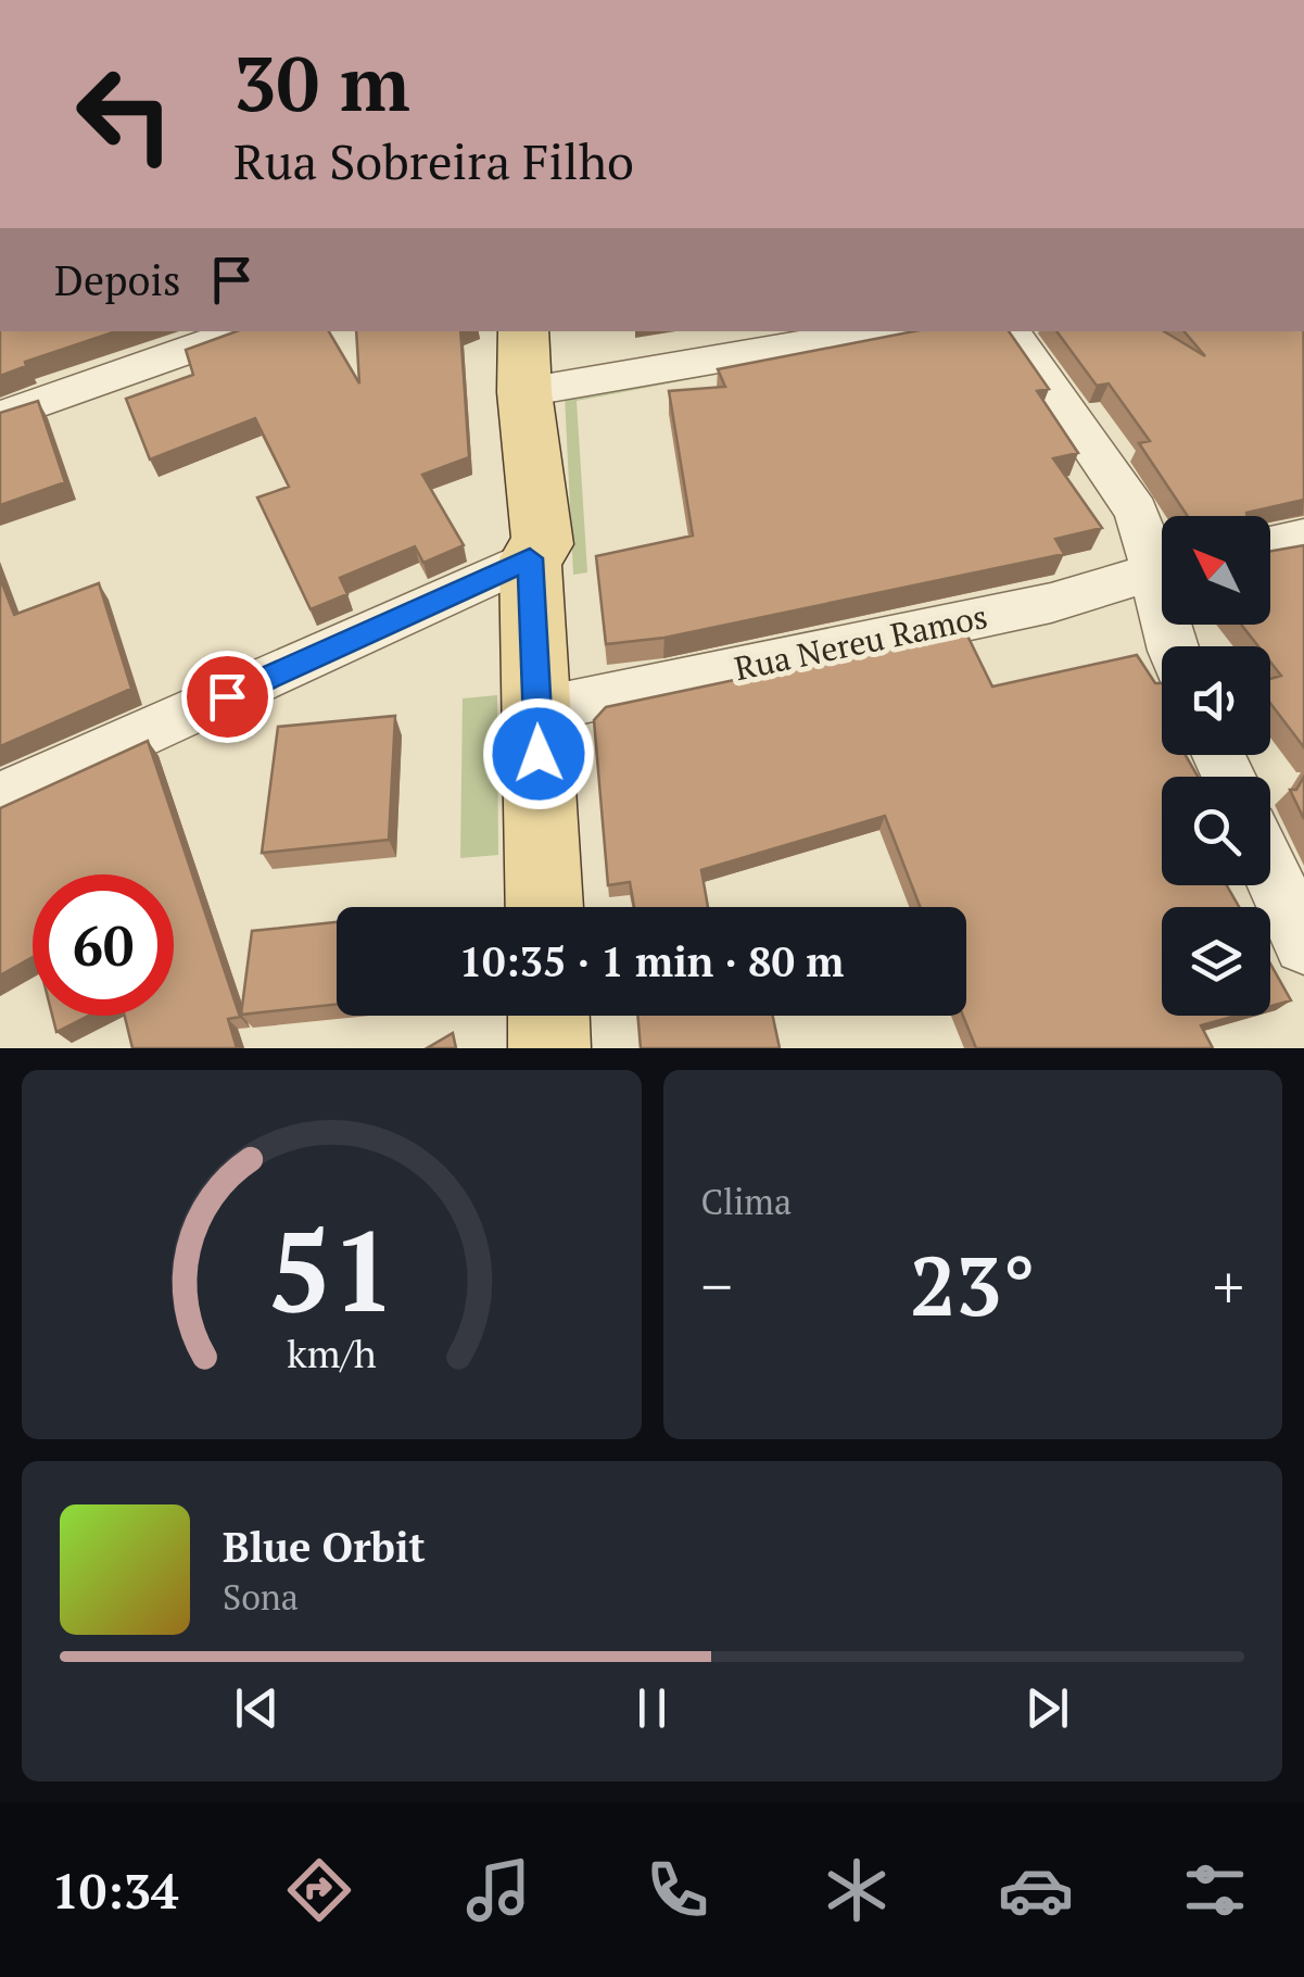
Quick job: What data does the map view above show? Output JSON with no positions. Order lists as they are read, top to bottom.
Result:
{
  "streets": {
    "street": ["Rua Nereu Ramos"]
  },
  "north": "top left",
  "page": {
    "turn": ["30 m", "Rua Sobreira Filho"],
    "then": "Depois",
    "limit": "60",
    "trip": "10:35 · 1 min · 80 m",
    "tile": "Clima",
    "heat": ["−", "23°", "+"],
    "song": ["Blue Orbit", "Sona"],
    "tabs": "10:34",
    "gauge": ["51", "km/h"]
  }
}
